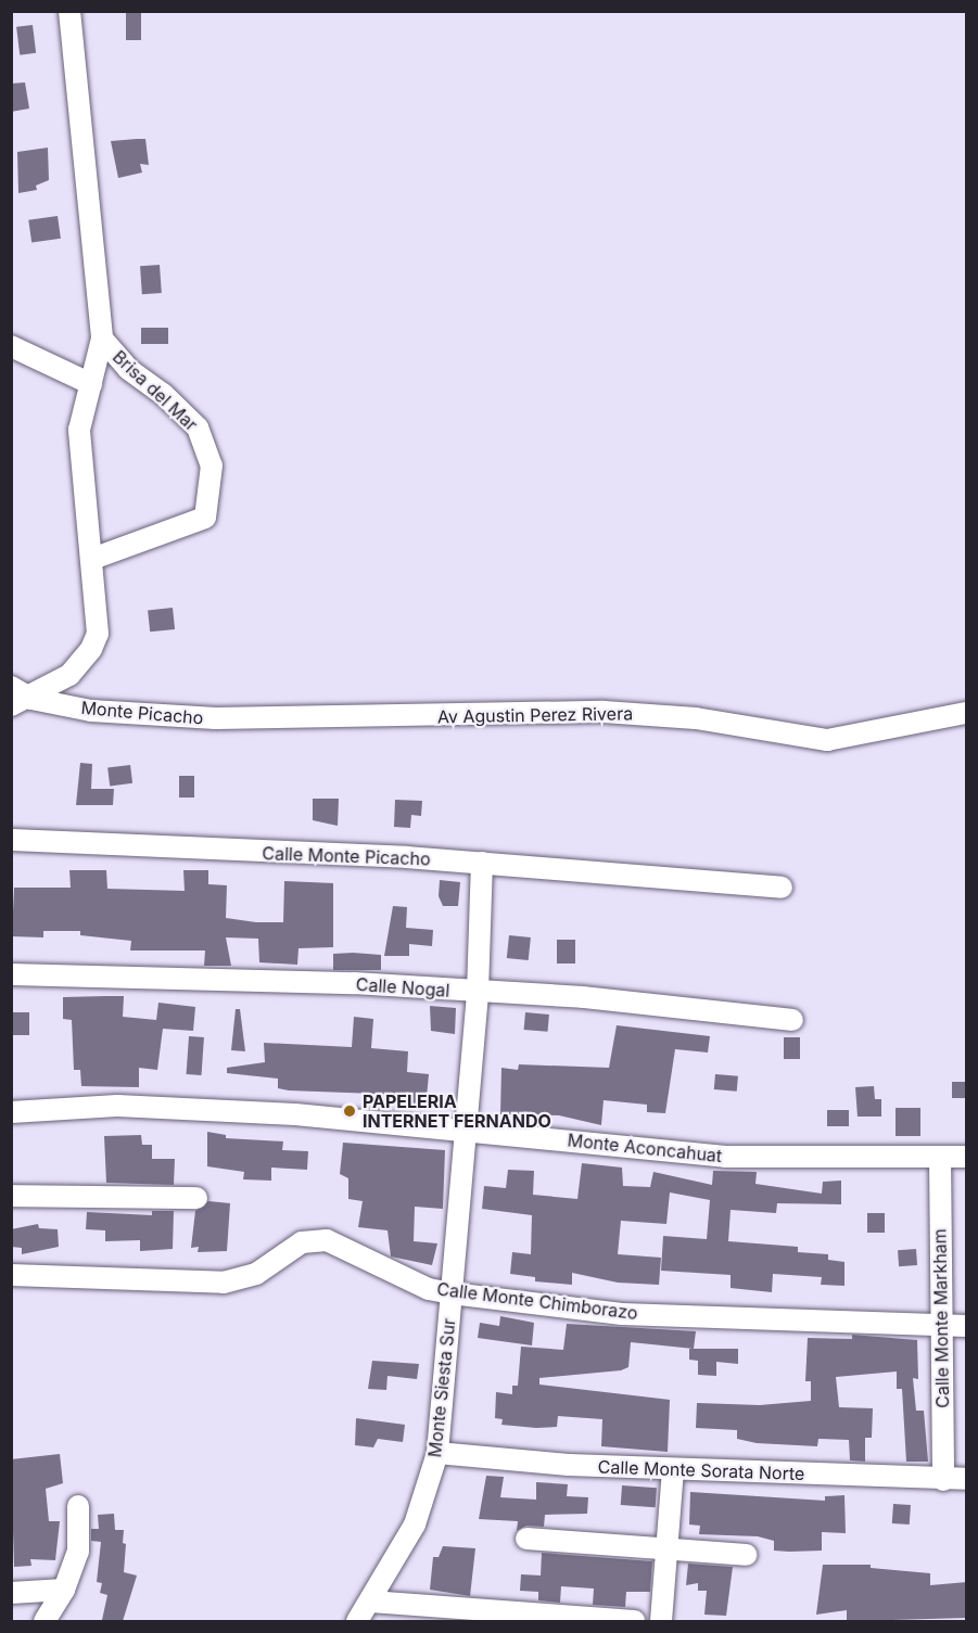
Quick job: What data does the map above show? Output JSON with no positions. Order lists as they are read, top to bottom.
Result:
{
  "streets": {
    "street": [
      "Brisa del Mar",
      "Monte Picacho",
      "Av Agustin Perez Rivera",
      "Calle Monte Picacho",
      "Calle Nogal",
      "Monte Aconcahuat",
      "Calle Monte Chimborazo",
      "Calle Monte Markham",
      "Monte Siesta Sur",
      "Calle Monte Sorata Norte"
    ]
  },
  "crossings": [
    ["Brisa del Mar", "Monte Picacho"],
    ["Monte Picacho", "Av Agustin Perez Rivera"],
    ["Calle Monte Picacho", "Monte Siesta Sur"],
    ["Calle Nogal", "Monte Siesta Sur"],
    ["Monte Aconcahuat", "Calle Monte Markham"],
    ["Monte Aconcahuat", "Monte Siesta Sur"],
    ["Calle Monte Chimborazo", "Calle Monte Markham"],
    ["Calle Monte Chimborazo", "Monte Siesta Sur"],
    ["Calle Monte Markham", "Calle Monte Sorata Norte"],
    ["Monte Siesta Sur", "Calle Monte Sorata Norte"]
  ],
  "places": ["PAPELERIA INTERNET FERNANDO"]
}
